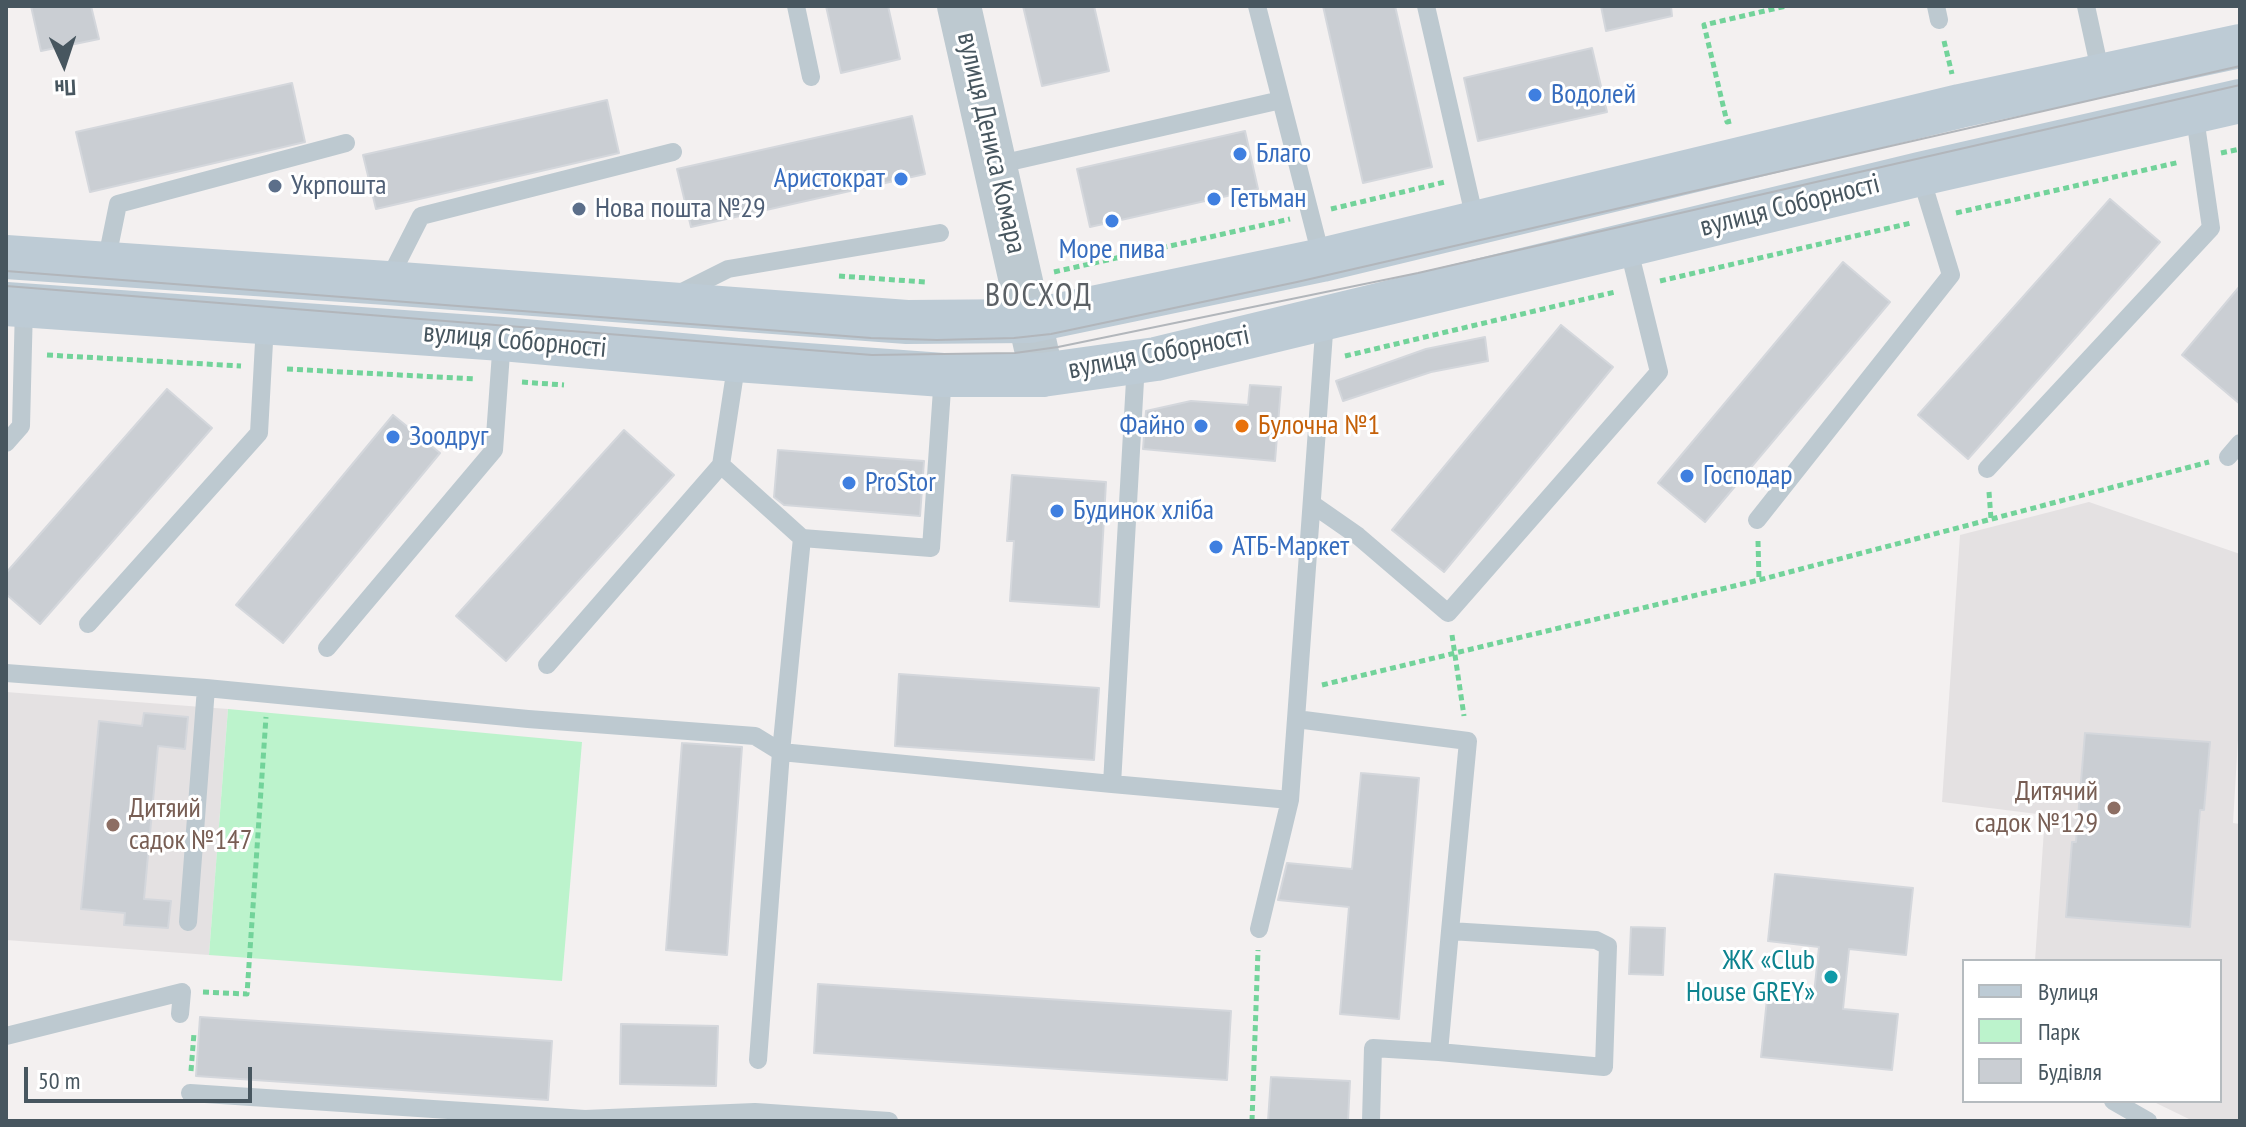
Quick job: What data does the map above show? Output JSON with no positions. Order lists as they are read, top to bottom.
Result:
{
  "streets": {
    "main road": ["вулиця Соборності"],
    "street": ["вулиця Дениса Комара"]
  },
  "crossings": [
    ["вулиця Дениса Комара", "вулиця Соборності"]
  ],
  "districts": ["ВОСХОД"],
  "places": [
    "Водолей",
    "Благо",
    "Аристократ",
    "Укрпошта",
    "Гетьман",
    "Нова пошта №29",
    "Море пива",
    "Файно",
    "Булочна №1",
    "Зоодруг",
    "Господар",
    "ProStor",
    "Будинок хліба",
    "АТБ-Маркет",
    "Дитячий садок №129",
    "Дитяий садок №147",
    "ЖК «Club House GREY»"
  ],
  "legend": ["Вулиця", "Парк", "Будівля"],
  "scale_bar": "50 m",
  "north": "bottom"
}
